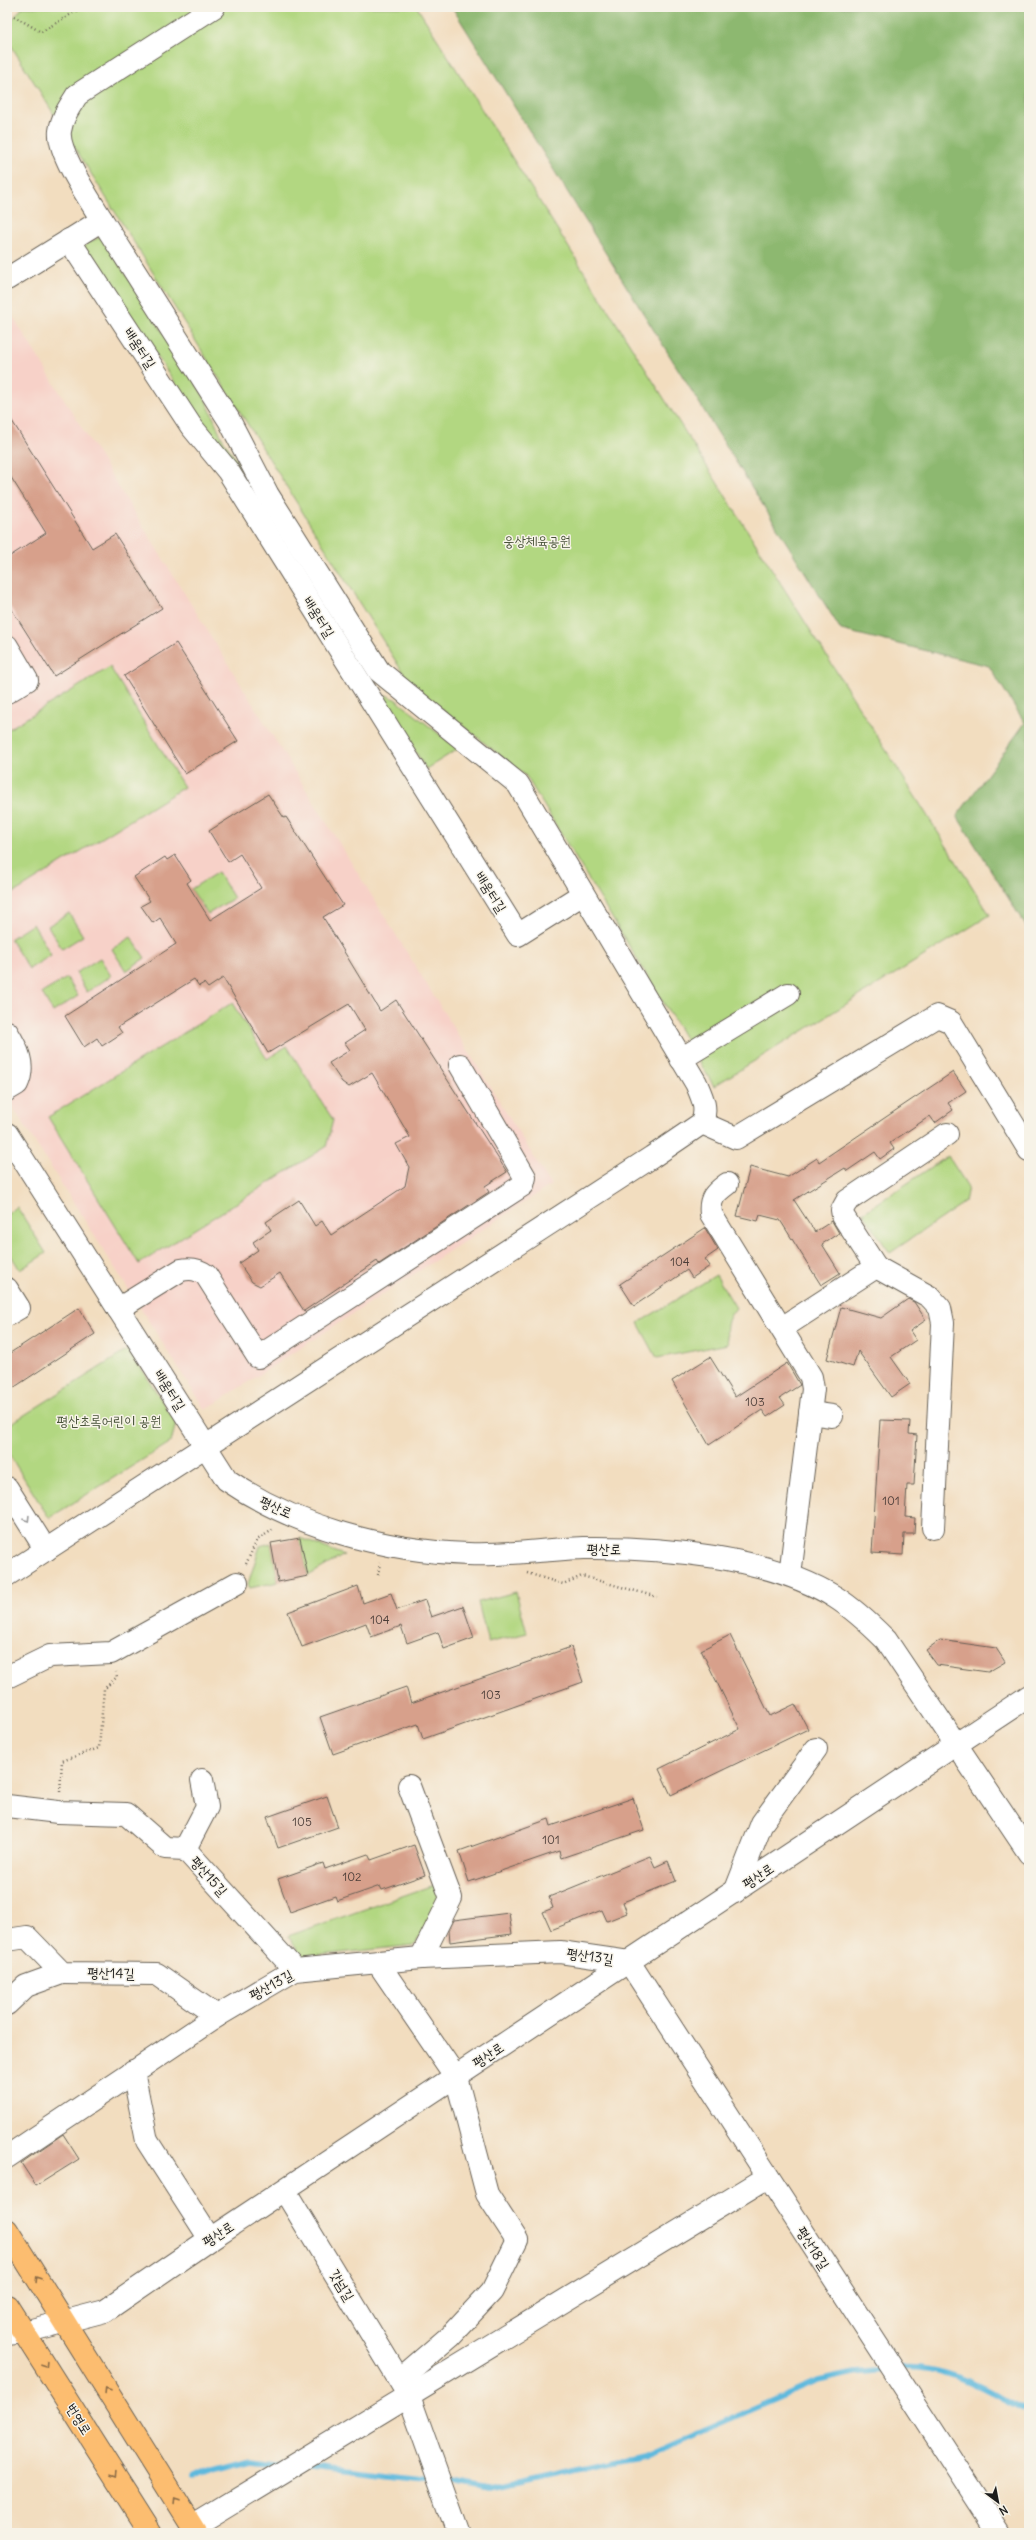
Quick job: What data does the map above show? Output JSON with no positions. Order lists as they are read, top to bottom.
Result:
{
  "streets": {
    "main road": ["번영로"],
    "street": [
      "배움터길",
      "평산로",
      "평산15길",
      "평산13길",
      "평산14길",
      "평산18길",
      "갓넘길"
    ]
  },
  "crossings": [
    ["배움터길", "평산로"],
    ["평산로", "평산13길"],
    ["평산로", "평산18길"],
    ["평산로", "갓넘길"],
    ["평산로", "번영로"],
    ["평산15길", "평산13길"],
    ["평산13길", "평산14길"],
    ["평산13길", "평산18길"]
  ],
  "parks": ["웅상체육공원", "평산초록어린이 공원"],
  "house_numbers": [
    "104",
    "103",
    "101",
    "104",
    "103",
    "105",
    "101",
    "102"
  ],
  "north": "bottom right"
}
